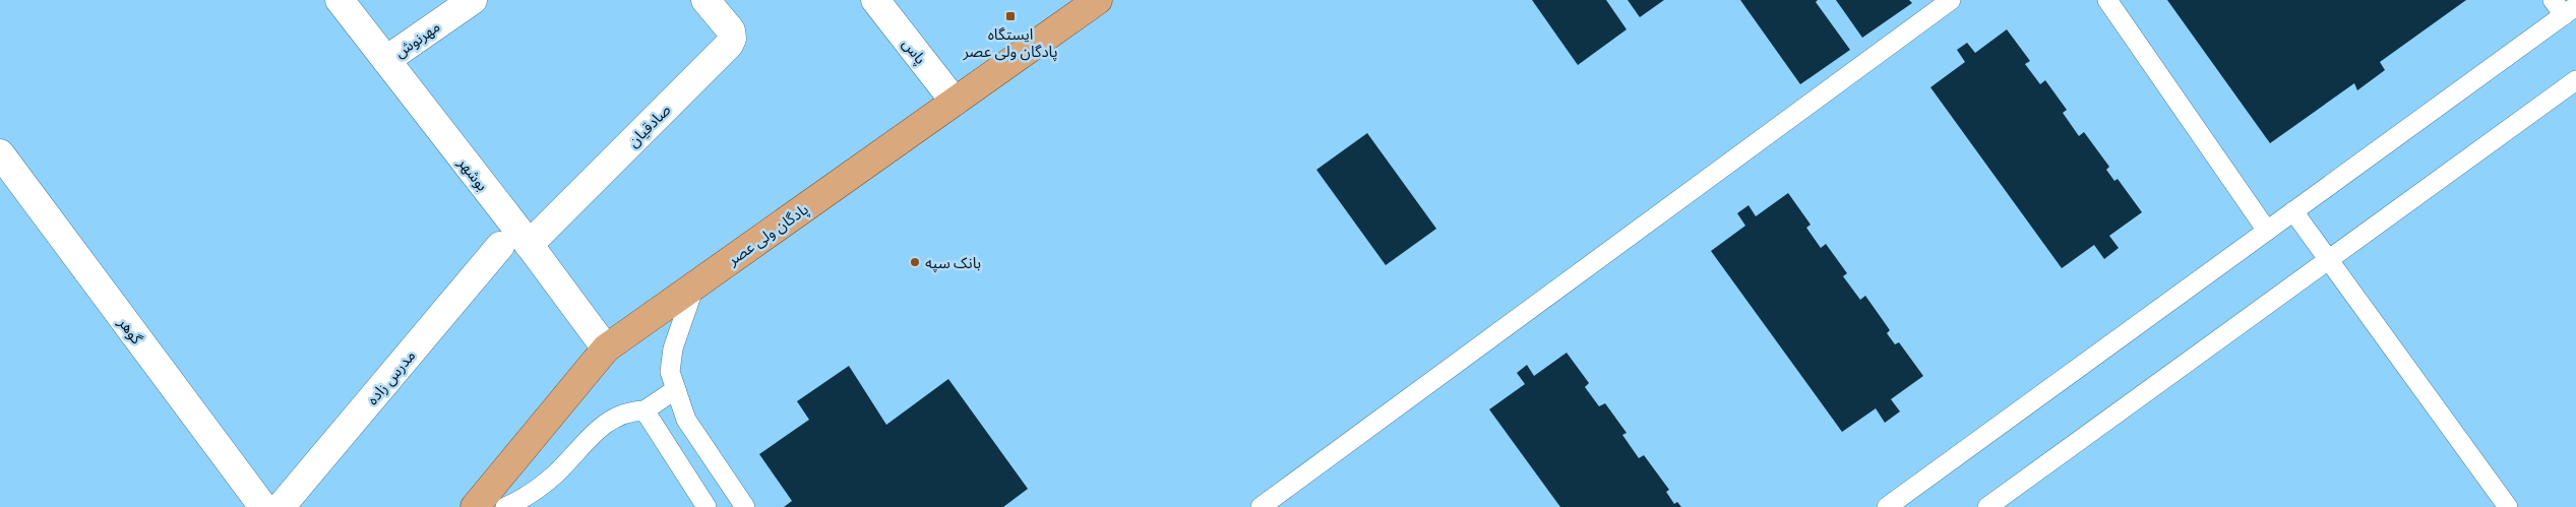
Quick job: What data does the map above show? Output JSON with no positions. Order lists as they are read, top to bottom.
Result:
{
  "streets": {
    "main road": ["پادگان ولی عصر"],
    "street": [
      "مهرنوش",
      "پاس",
      "صادقیان",
      "بوشهر",
      "گوهر",
      "مدرس زاده"
    ]
  },
  "crossings": [
    ["مهرنوش", "بوشهر"],
    ["پاس", "پادگان ولی عصر"],
    ["صادقیان", "بوشهر"],
    ["صادقیان", "مدرس زاده"],
    ["بوشهر", "پادگان ولی عصر"],
    ["بوشهر", "مدرس زاده"]
  ],
  "places": {
    "transit": ["ایستگاه پادگان ولی عصر"],
    "other": ["بانک سپه"]
  }
}
